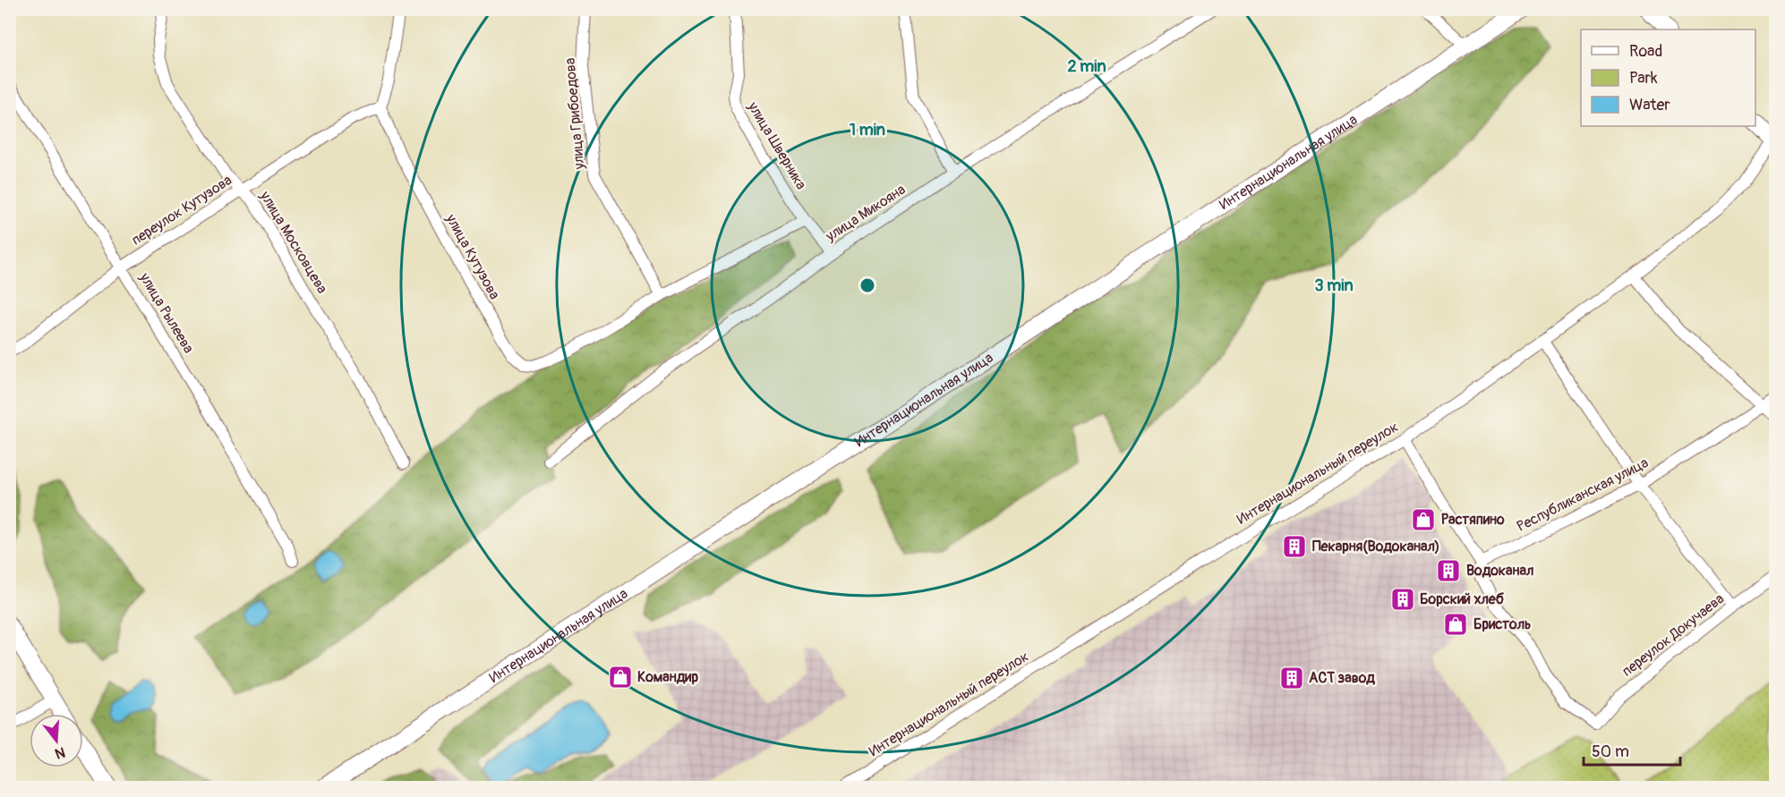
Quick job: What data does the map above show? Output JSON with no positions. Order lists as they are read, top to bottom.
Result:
{
  "streets": {
    "main road": ["Интернациональная улица"],
    "street": [
      "улица Грибоедова",
      "улица Шверника",
      "переулок Кутузова",
      "улица Микояна",
      "улица Московцева",
      "улица Кутузова",
      "улица Рылеева",
      "Интернациональный переулок",
      "Республиканская улица",
      "переулок Докучаева"
    ]
  },
  "crossings": [
    ["улица Грибоедова", "улица Кутузова"],
    ["улица Шверника", "улица Микояна"],
    ["улица Шверника", "улица Кутузова"],
    ["переулок Кутузова", "улица Московцева"],
    ["переулок Кутузова", "улица Кутузова"],
    ["переулок Кутузова", "улица Рылеева"],
    ["Республиканская улица", "переулок Докучаева"]
  ],
  "places": {
    "shop": ["Растяпино", "Бристоль", "Командир"],
    "building": [
      "Пекарня(Водоканал)",
      "Водоканал",
      "Борский хлеб",
      "АСТ завод"
    ]
  },
  "legend": ["Road", "Park", "Water"],
  "scale_bar": "50 m",
  "north": "bottom",
  "rings": ["2 min", "1 min", "3 min"]
}
